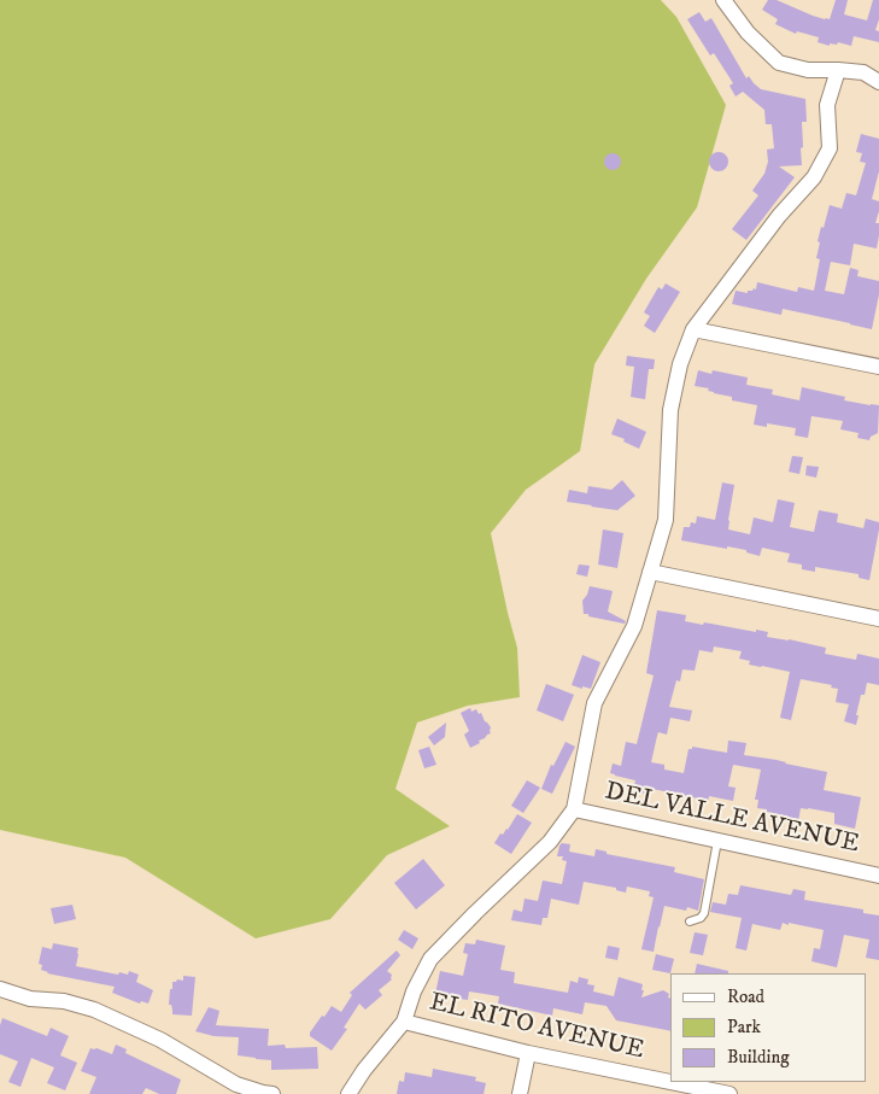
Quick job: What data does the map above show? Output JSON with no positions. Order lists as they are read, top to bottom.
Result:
{
  "streets": {
    "street": ["DEL VALLE AVENUE", "EL RITO AVENUE"]
  },
  "legend": ["Road", "Park", "Building"]
}
